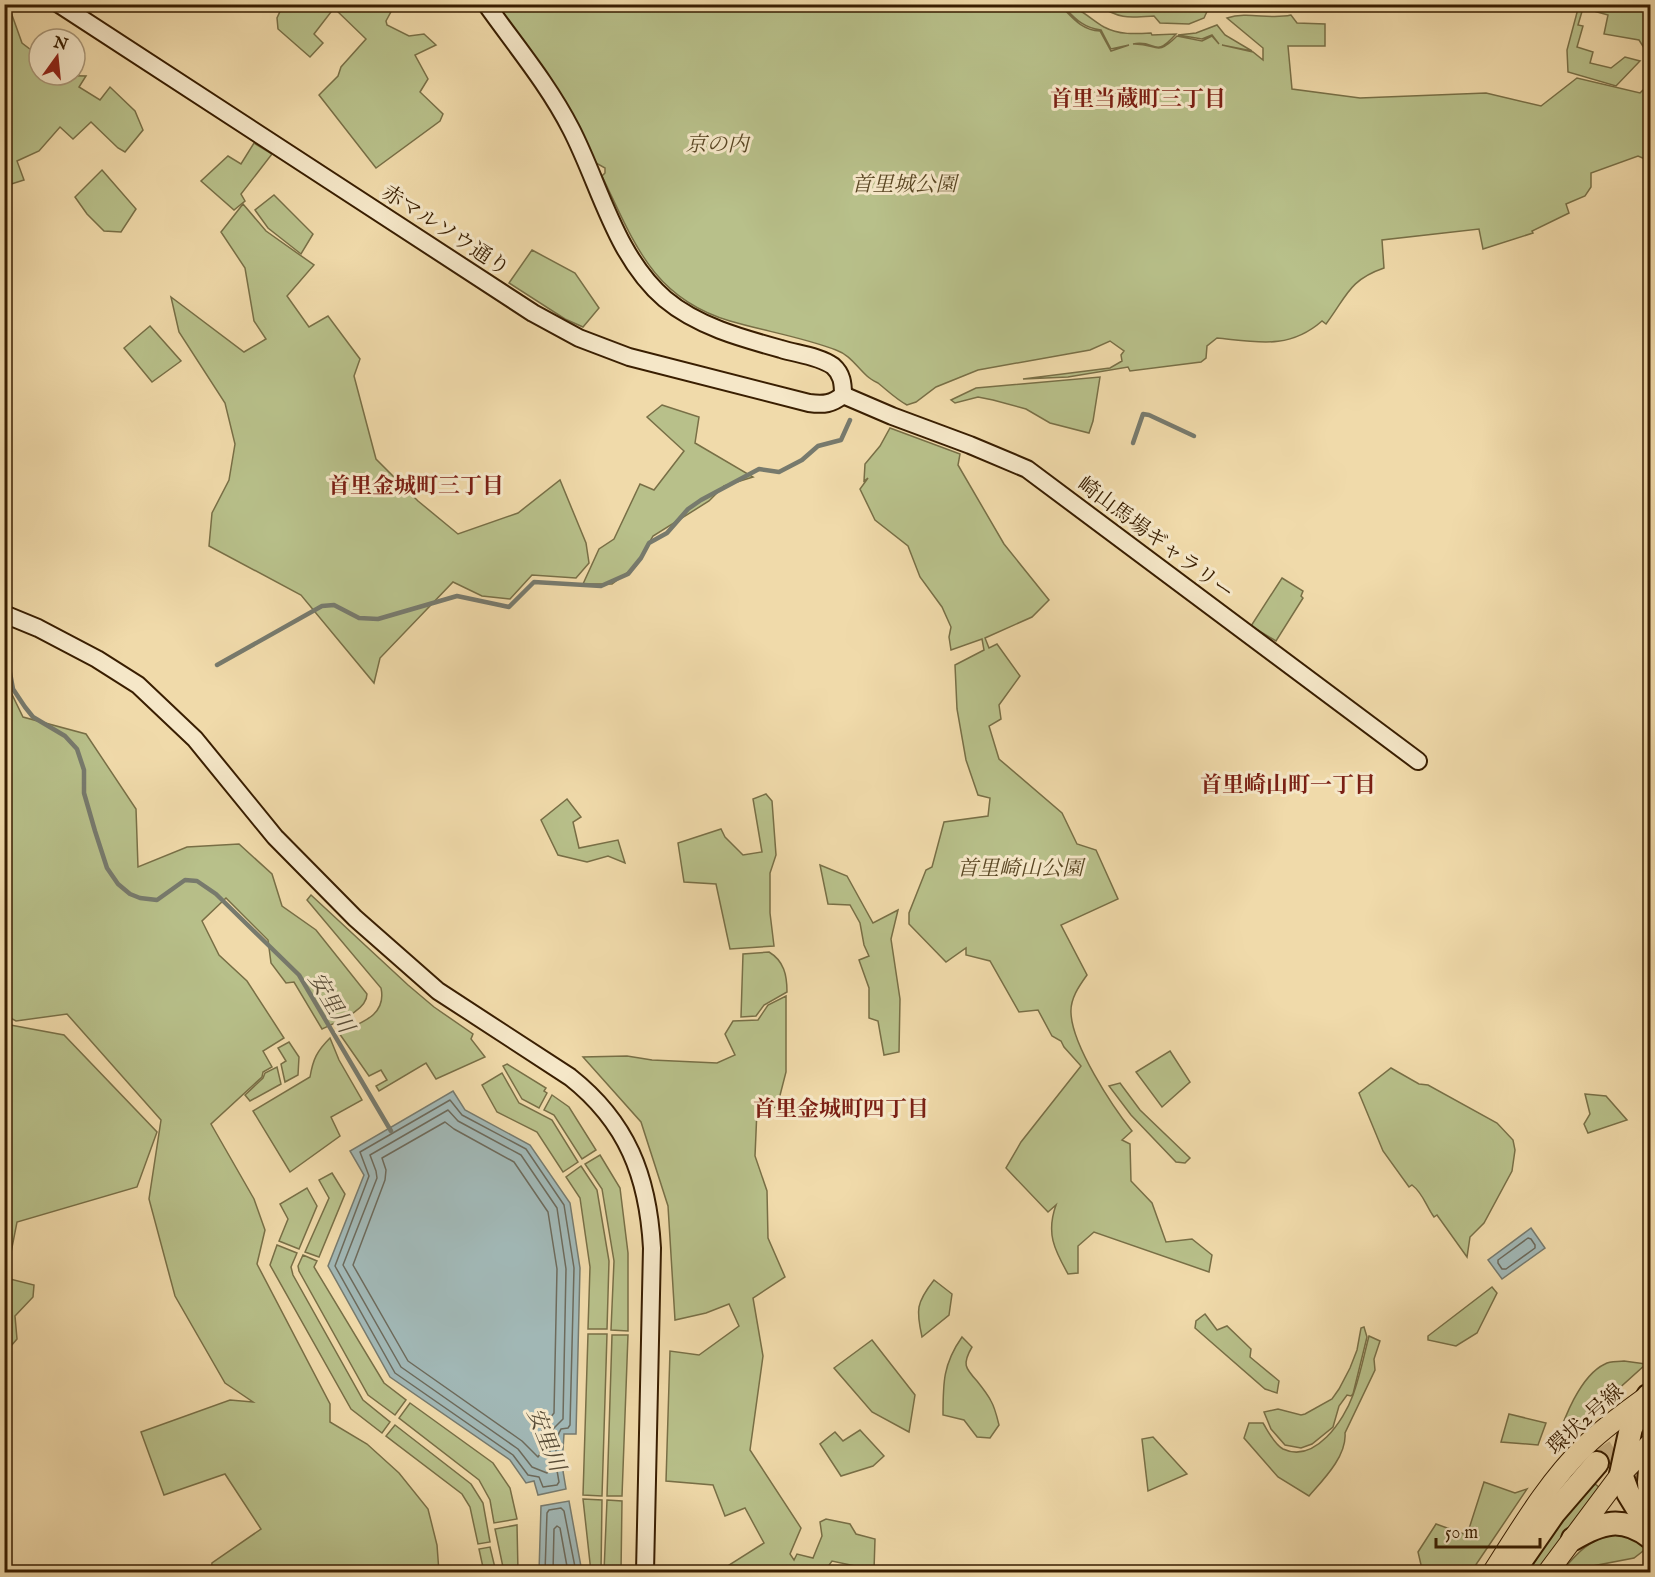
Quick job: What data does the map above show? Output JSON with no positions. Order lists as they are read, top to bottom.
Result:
{
  "streets": {
    "main road": ["環状2号線"],
    "street": ["赤マルソウ通り", "崎山馬場ギャラリー"]
  },
  "crossings": [
    ["赤マルソウ通り", "崎山馬場ギャラリー"]
  ],
  "districts": [
    "首里当蔵町三丁目",
    "首里金城町三丁目",
    "首里崎山町一丁目",
    "首里金城町四丁目"
  ],
  "water": ["安里川"],
  "parks": ["京の内", "首里城公園", "首里崎山公園"],
  "scale_bar": "50 m",
  "north": "top"
}
